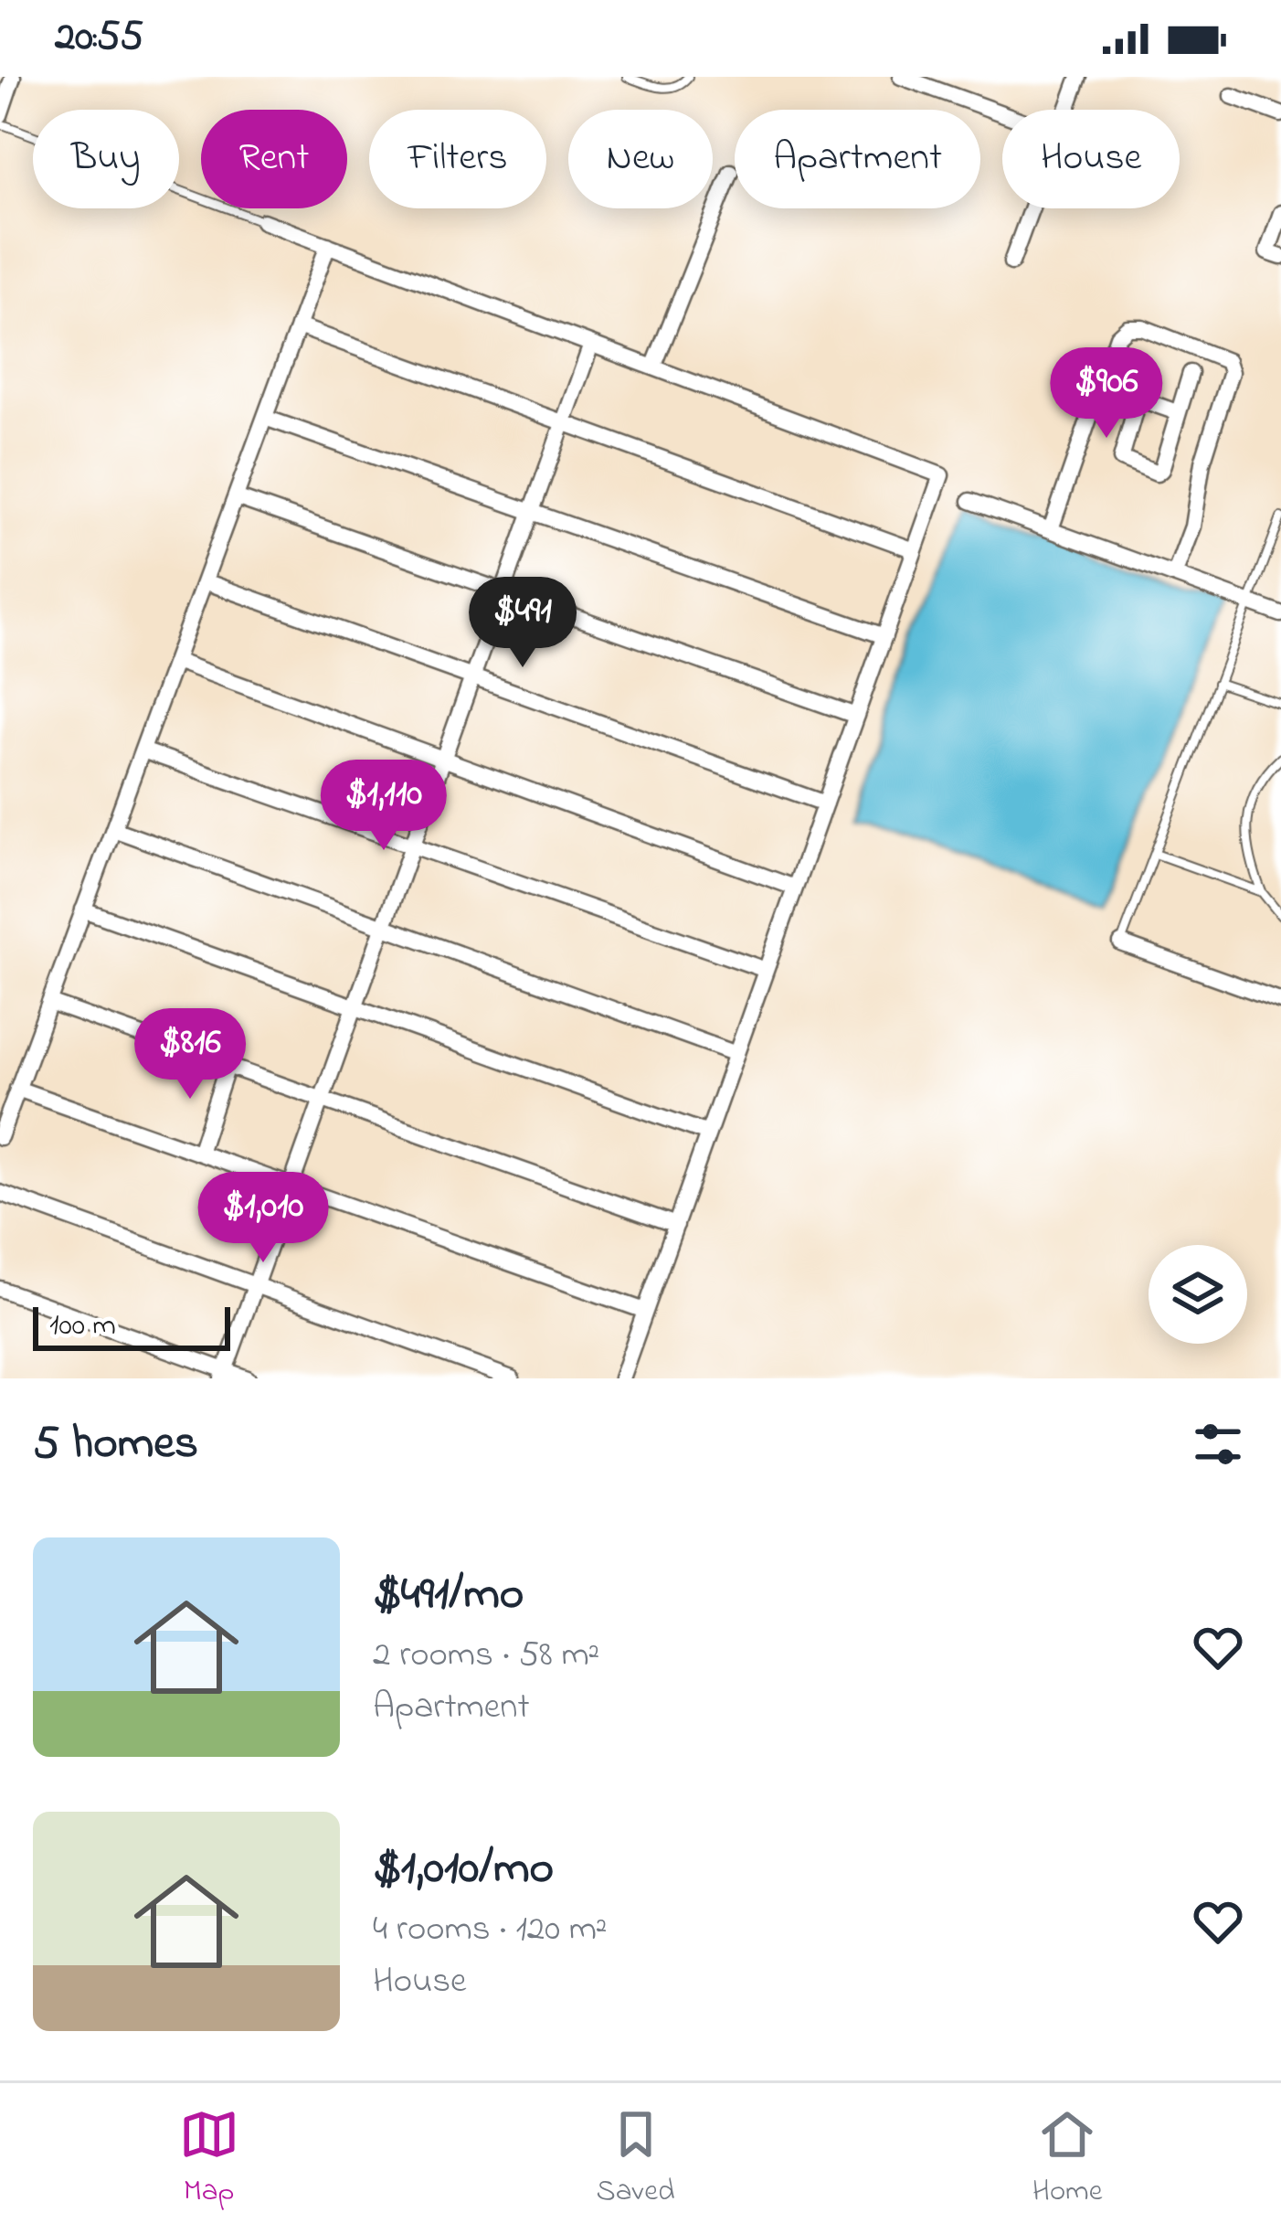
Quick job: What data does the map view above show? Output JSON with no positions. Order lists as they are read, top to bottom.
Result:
{
  "scale_bar": "100 m",
  "page": {
    "status": "20:55",
    "chip": [
      "Buy",
      "Rent",
      "Filters",
      "New",
      "Apartment",
      "House"
    ],
    "price": [
      "$906",
      "$491",
      "$1,110",
      "$816",
      "$1,010"
    ],
    "scale": "100 m",
    "heading": "5 homes",
    "list": [
      {
        "name": "$491/mo",
        "note": "2 rooms · 58 m² · Apartment"
      },
      {
        "name": "$1,010/mo",
        "note": "4 rooms · 120 m² · House"
      }
    ],
    "tabs": ["Map", "Saved", "Home"]
  }
}
